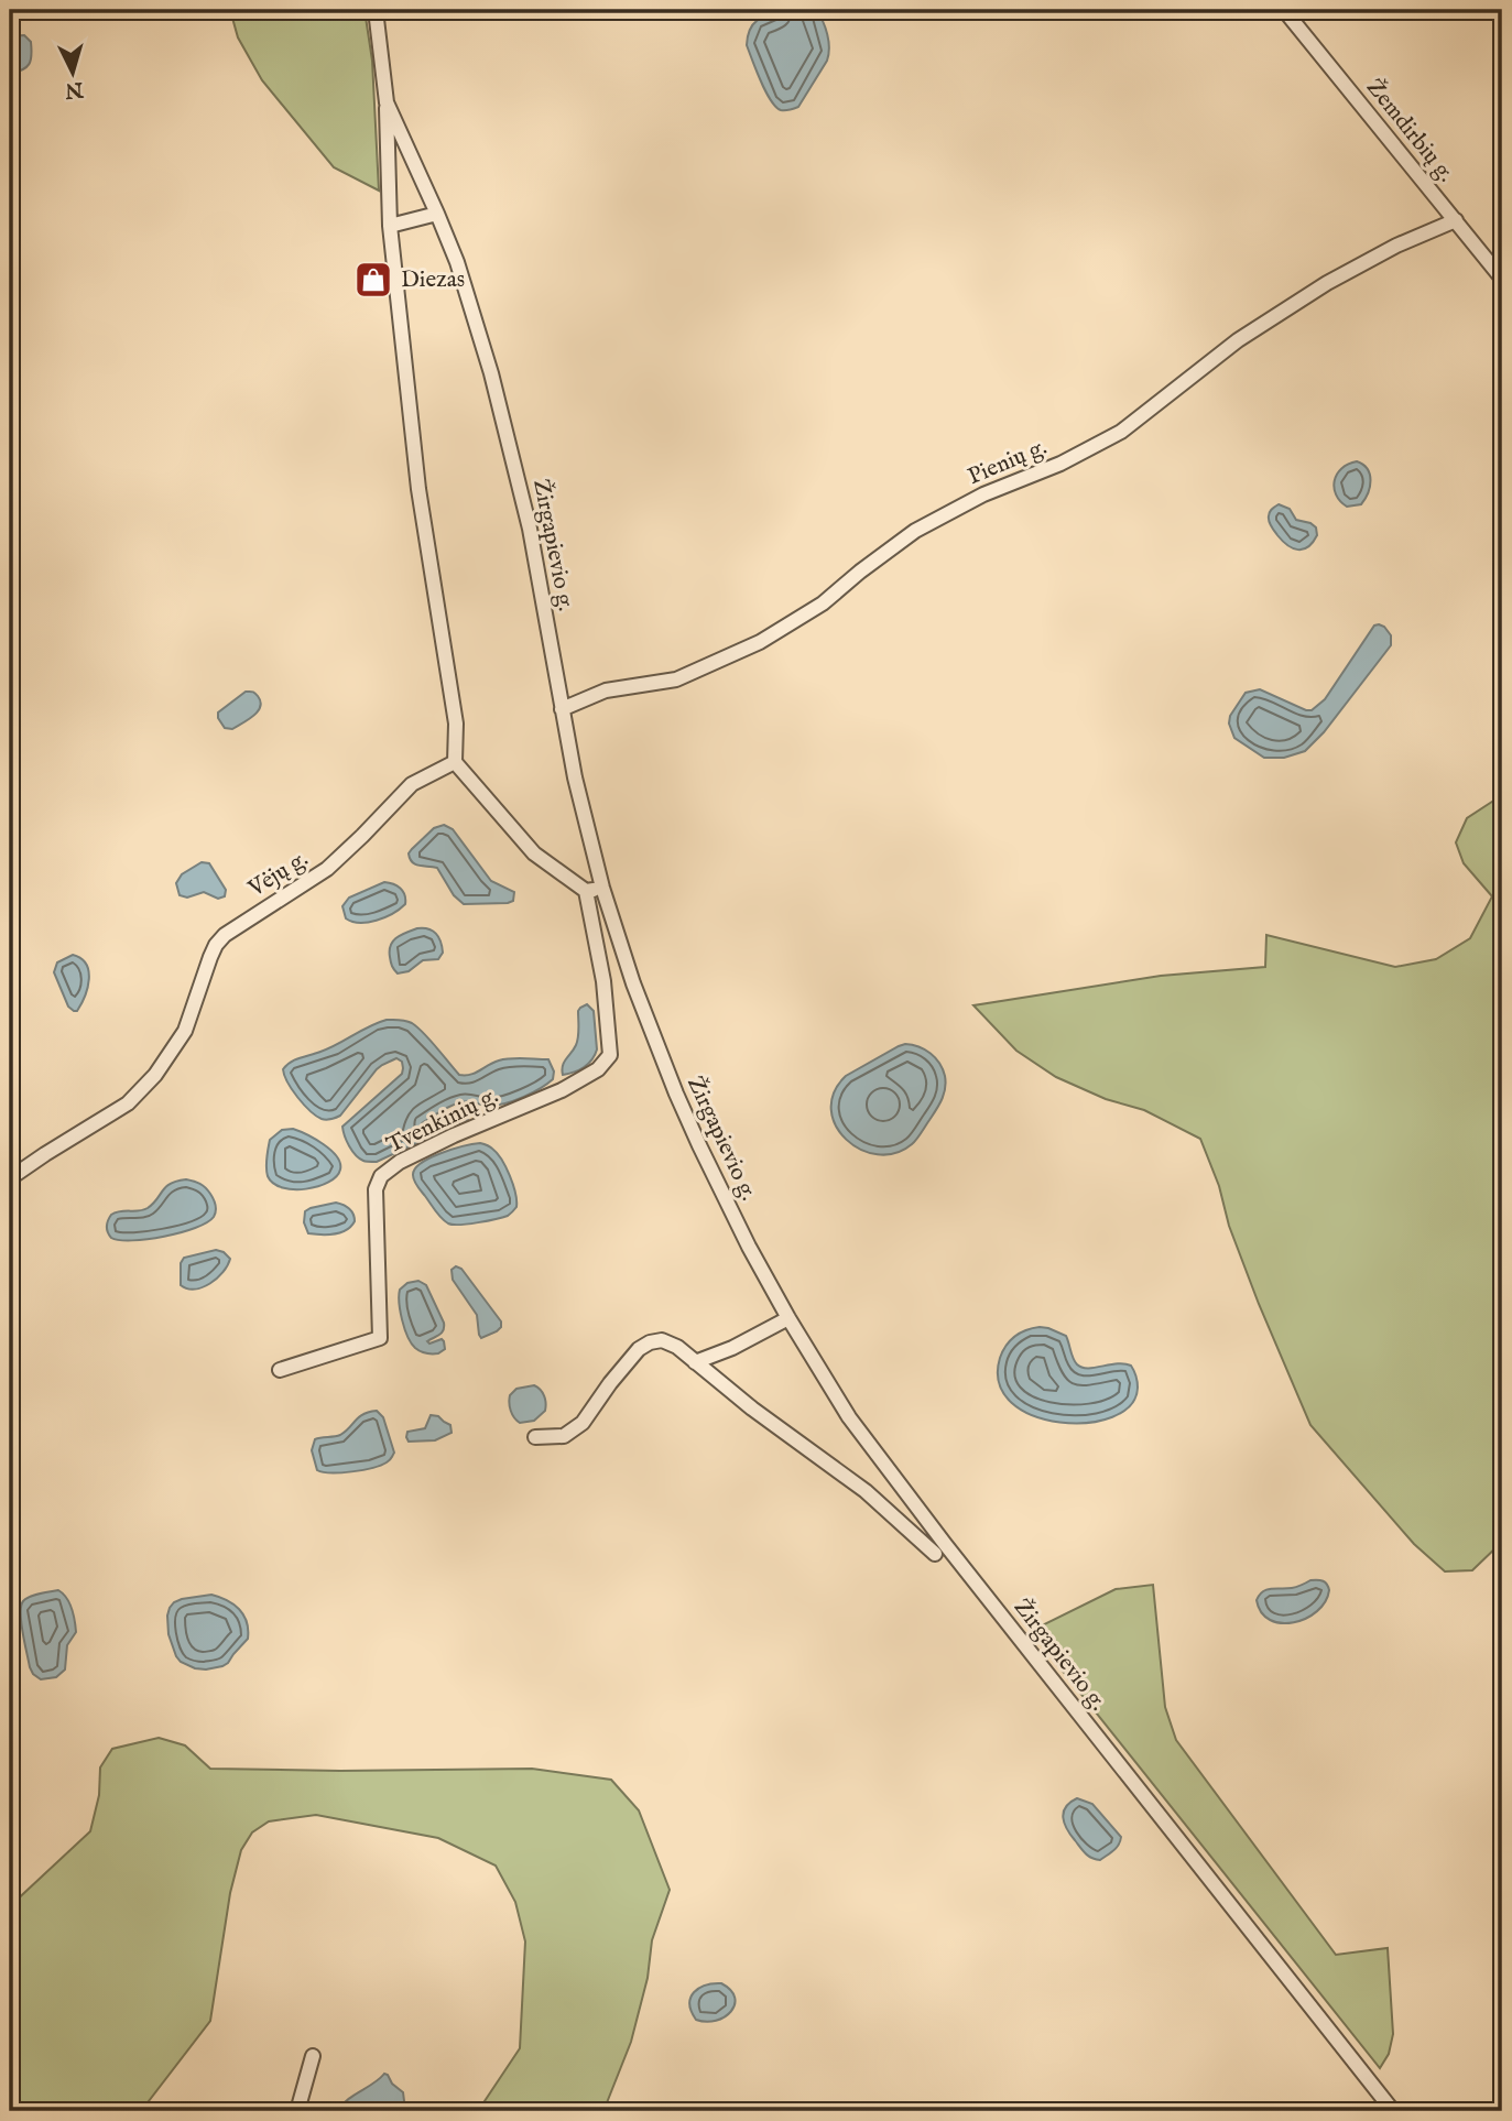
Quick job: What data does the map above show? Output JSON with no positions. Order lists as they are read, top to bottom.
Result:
{
  "streets": {
    "street": [
      "Žemdirbių g.",
      "Pienių g.",
      "Žirgapievio g.",
      "Vėjų g.",
      "Tvenkinių g."
    ]
  },
  "crossings": [
    ["Žemdirbių g.", "Pienių g."],
    ["Pienių g.", "Žirgapievio g."]
  ],
  "places": {
    "shop": ["Diezas"]
  },
  "north": "bottom"
}
